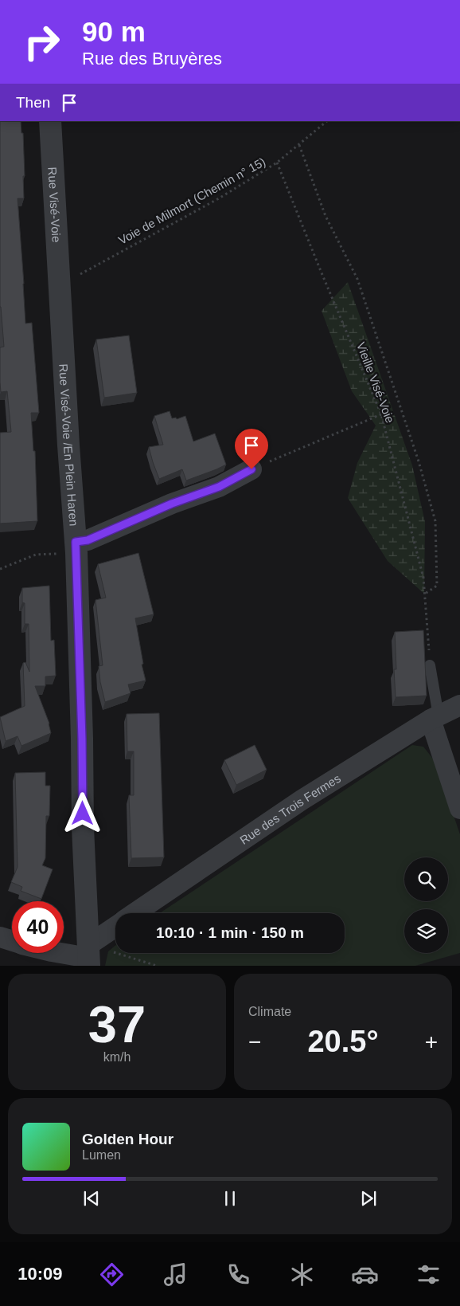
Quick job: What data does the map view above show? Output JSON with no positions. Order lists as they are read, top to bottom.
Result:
{
  "streets": {
    "street": ["Rue Visé-Voie", "Rue Visé-Voie /En Plein Haren", "Rue des Trois Fermes"],
    "path": ["Voie de Milmort (Chemin n° 15)", "Vieille Visé-Voie"]
  },
  "crossings": [
    ["Voie de Milmort (Chemin n° 15)", "Rue Visé-Voie"],
    ["Voie de Milmort (Chemin n° 15)", "Vieille Visé-Voie"],
    ["Voie de Milmort (Chemin n° 15)", "Rue Visé-Voie /En Plein Haren"],
    ["Rue Visé-Voie", "Rue Visé-Voie /En Plein Haren"],
    ["Rue Visé-Voie /En Plein Haren", "Rue des Trois Fermes"]
  ],
  "page": {
    "turn": ["90 m", "Rue des Bruyères"],
    "then": "Then",
    "limit": "40",
    "trip": "10:10 · 1 min · 150 m",
    "tile": [
      ["37", "km/h"],
      "Climate"
    ],
    "heat": ["−", "20.5°", "+"],
    "song": ["Golden Hour", "Lumen"],
    "tabs": "10:09"
  }
}
